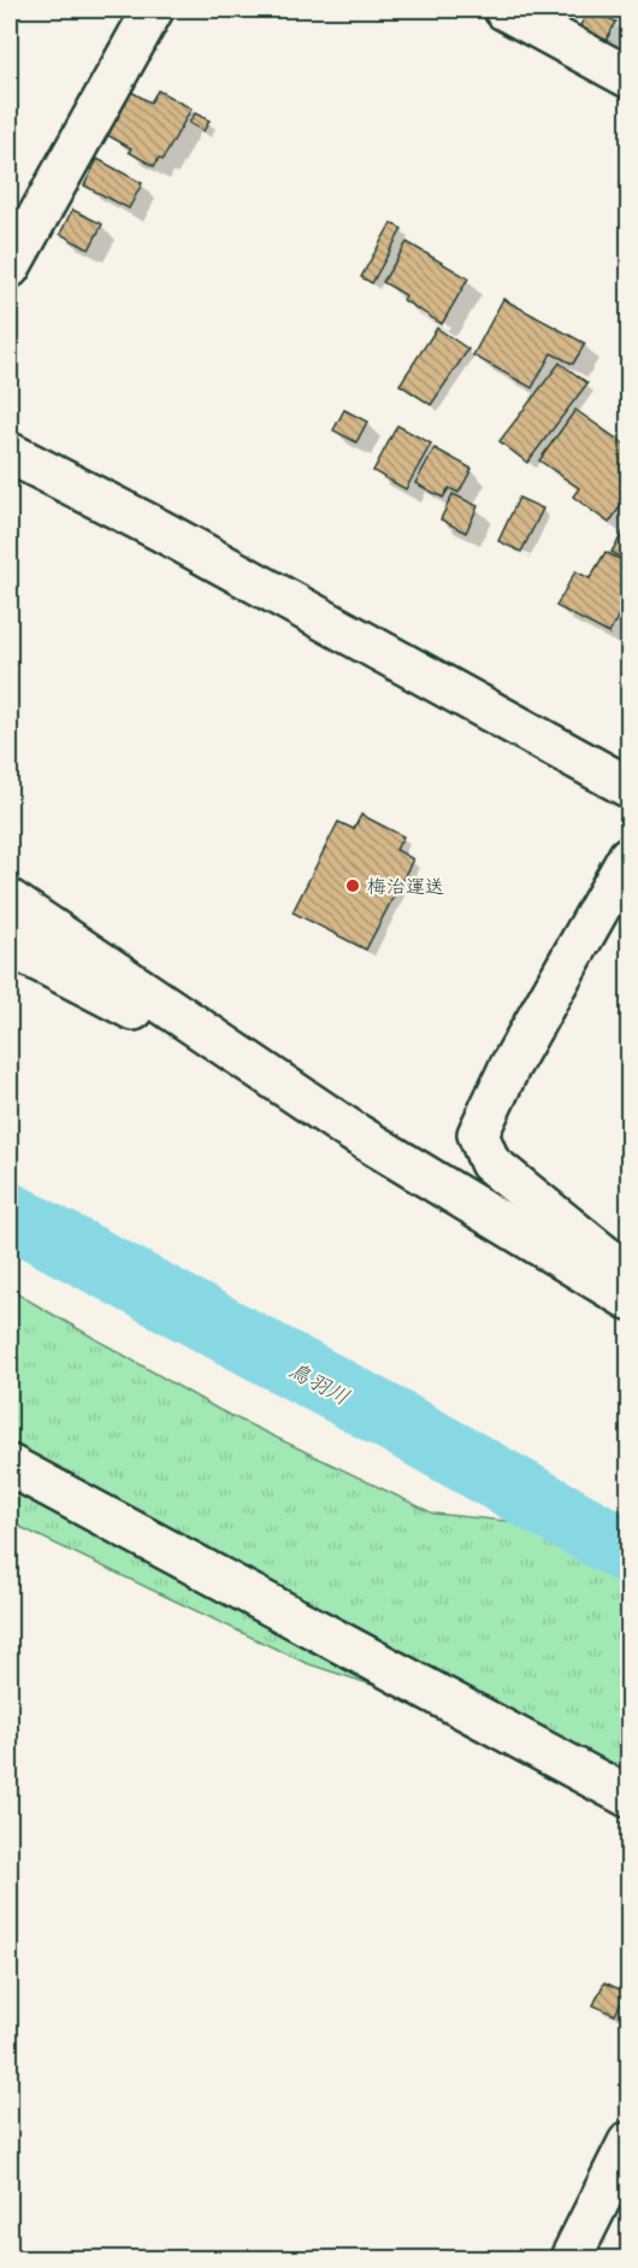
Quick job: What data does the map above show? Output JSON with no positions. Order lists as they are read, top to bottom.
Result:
{
  "water": ["鳥羽川"],
  "places": ["梅治運送"]
}
